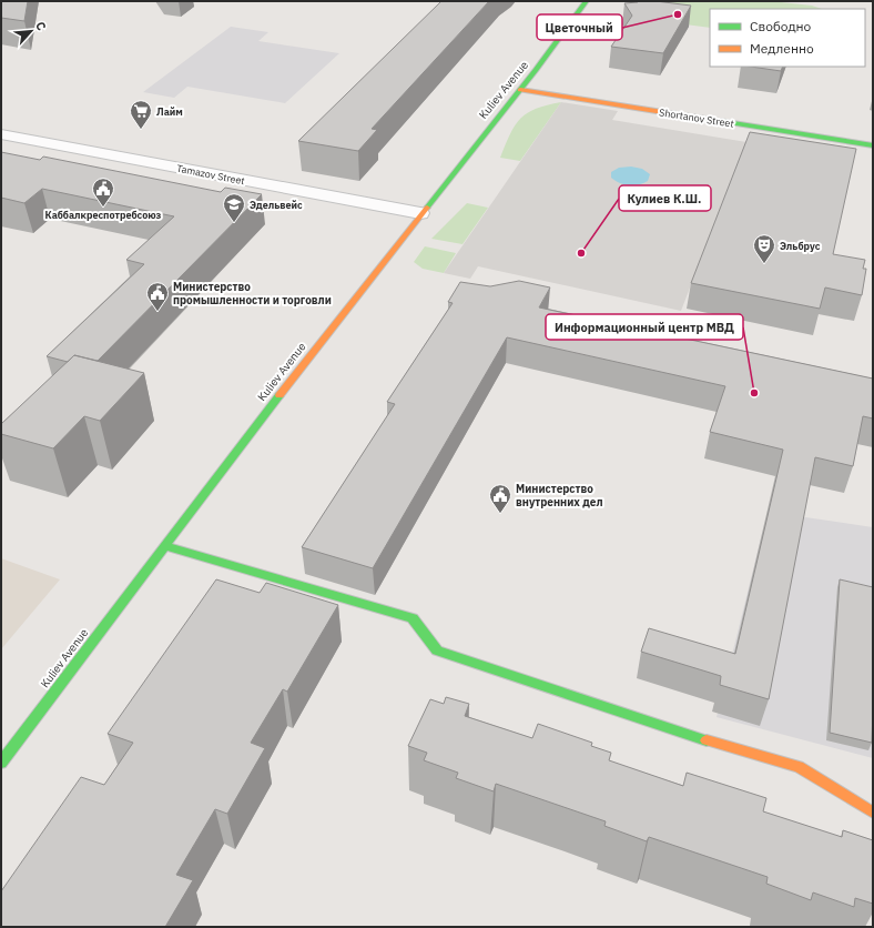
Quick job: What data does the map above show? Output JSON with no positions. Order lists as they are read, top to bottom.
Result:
{
  "streets": {
    "main road": ["Kuliev Avenue", "Shortanov Street"],
    "street": ["Tamazov Street"]
  },
  "crossings": [
    ["Kuliev Avenue", "Shortanov Street"],
    ["Kuliev Avenue", "Tamazov Street"]
  ],
  "places": {
    "other": ["Цветочный", "Кулиев К.Ш.", "Информационный центр МВД"],
    "supermarket": ["Лайм"],
    "public building": ["Каббалкреспотребсоюз", "Министерство промышленности и торговли", "Министерство внутренних дел"],
    "school or university": ["Эдельвейс"],
    "theatre": ["Эльбрус"]
  },
  "legend": ["Свободно", "Медленно"],
  "north": "top right"
}
